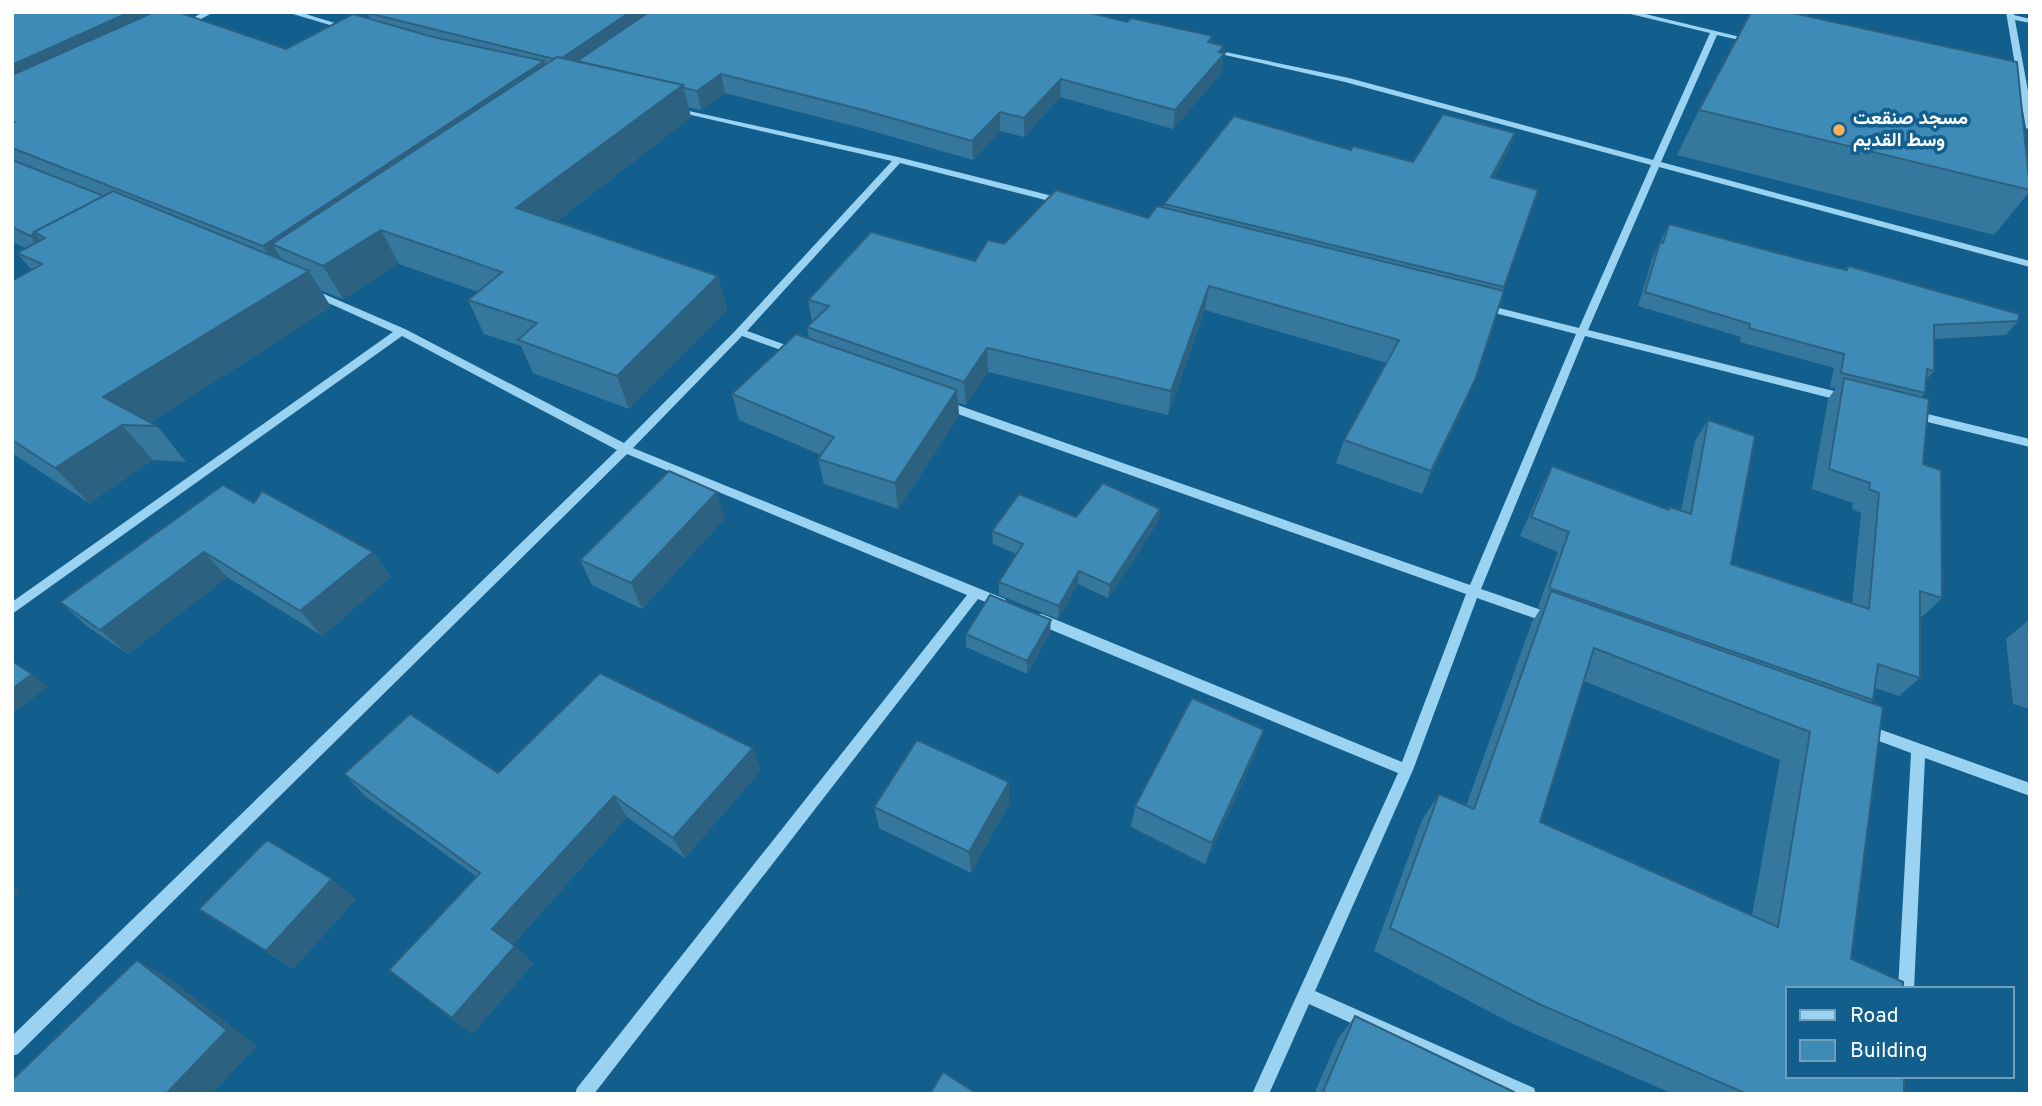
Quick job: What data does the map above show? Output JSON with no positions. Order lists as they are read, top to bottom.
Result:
{
  "places": ["مسجد صنقعت وسط القديم"],
  "legend": ["Road", "Building"]
}
